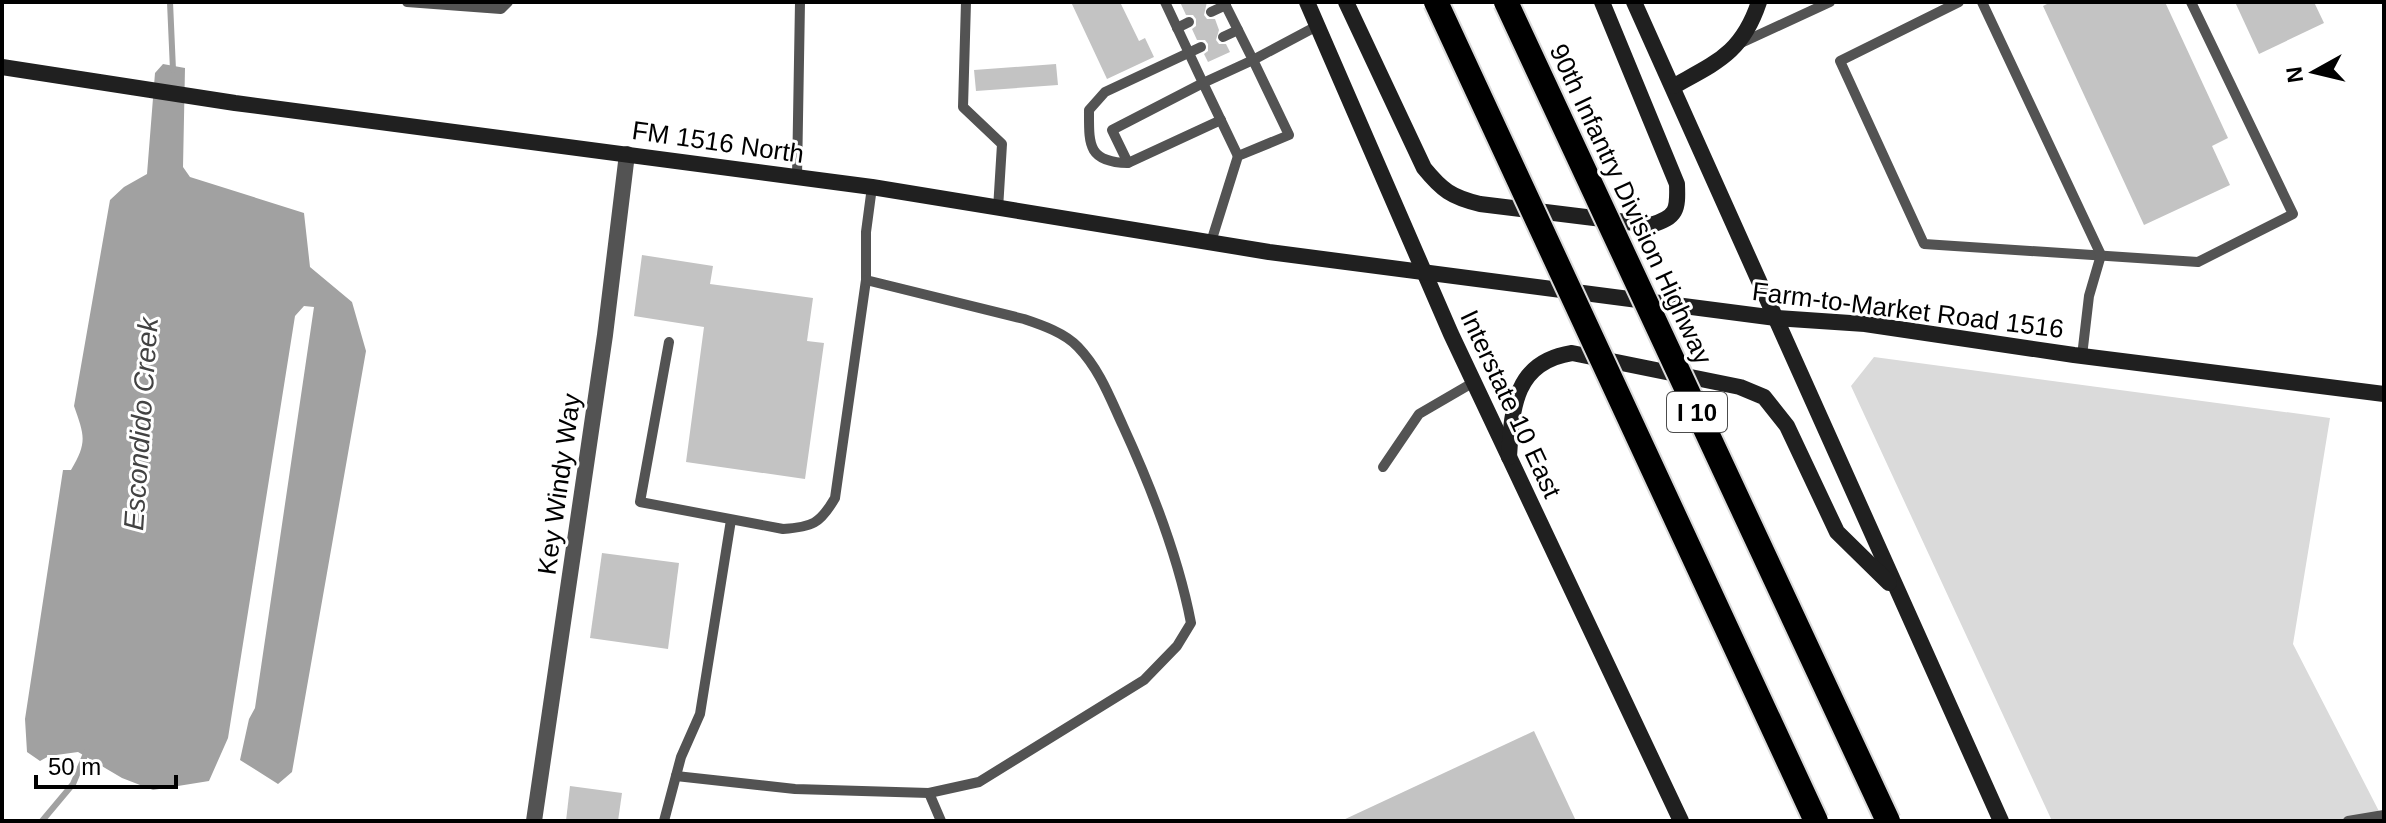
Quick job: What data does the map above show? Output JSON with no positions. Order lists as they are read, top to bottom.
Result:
{
  "streets": {
    "highway": ["90th Infantry Division Highway", "I 10"],
    "main road": ["FM 1516 North", "Farm-to-Market Road 1516", "Interstate 10 East"],
    "street": ["Key Windy Way"]
  },
  "crossings": [
    ["FM 1516 North", "Farm-to-Market Road 1516"],
    ["FM 1516 North", "Interstate 10 East"],
    ["FM 1516 North", "Key Windy Way"],
    ["Farm-to-Market Road 1516", "Interstate 10 East"]
  ],
  "water": ["Escondido Creek"],
  "scale_bar": "50 m",
  "north": "left"
}
